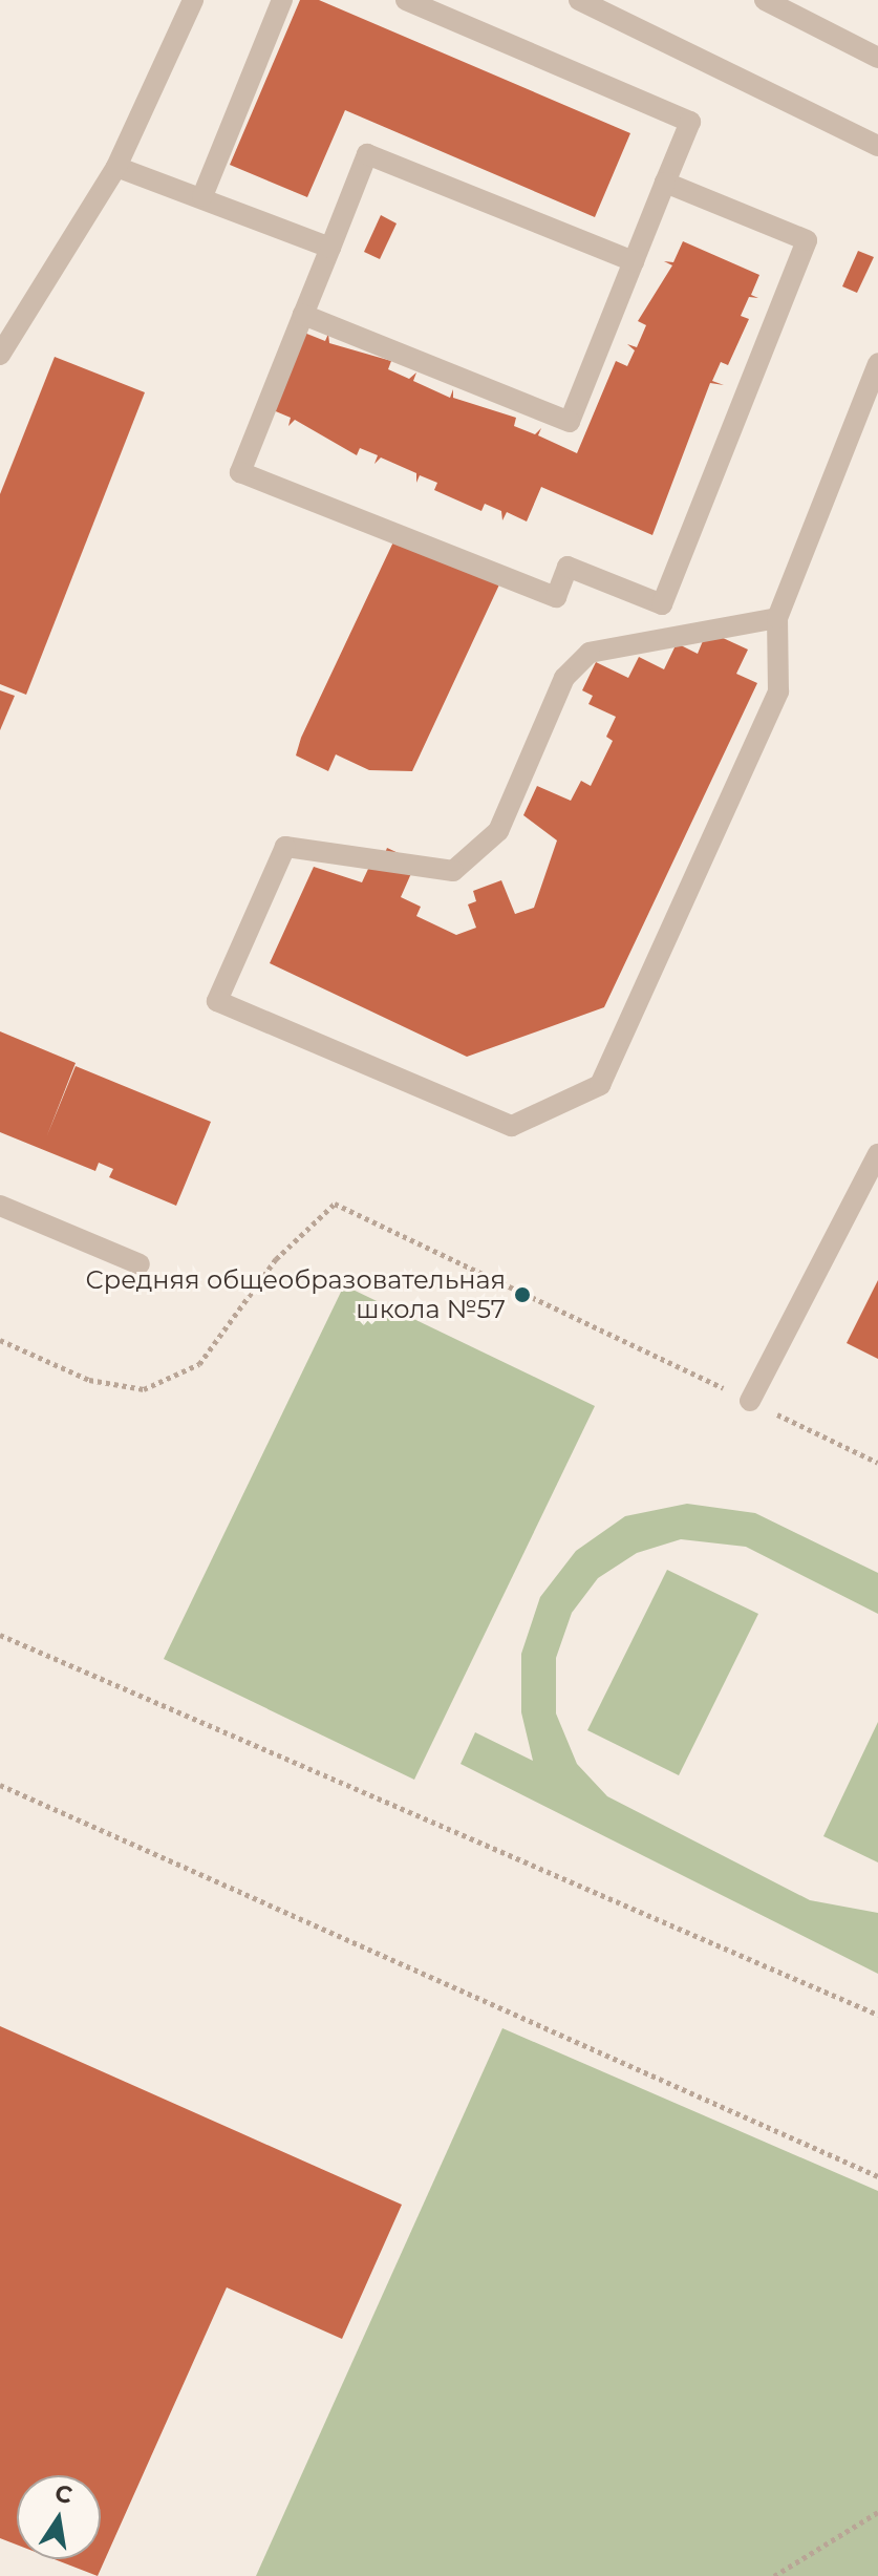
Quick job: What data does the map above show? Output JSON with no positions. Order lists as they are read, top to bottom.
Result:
{
  "places": ["Средняя общеобразовательная школа №57"],
  "north": "top"
}
